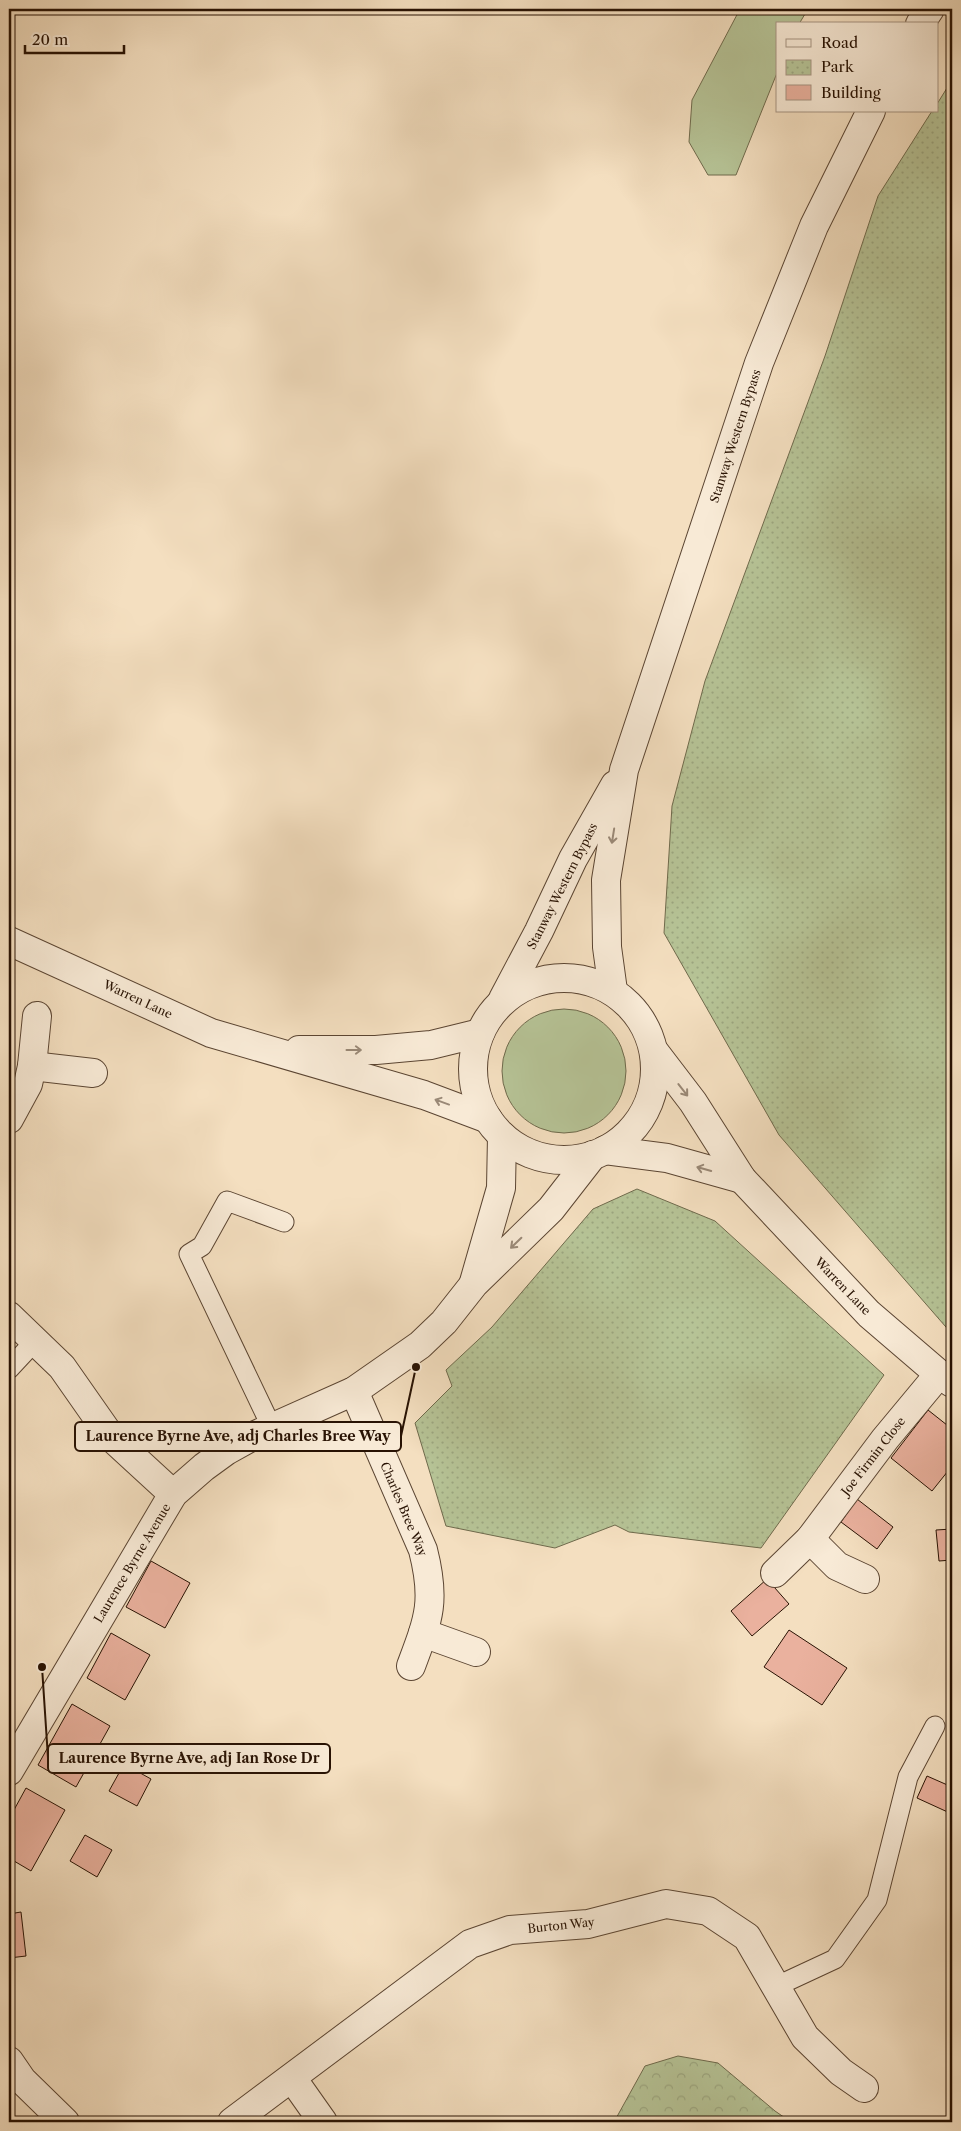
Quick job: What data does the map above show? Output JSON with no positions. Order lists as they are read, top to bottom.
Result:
{
  "streets": {
    "street": [
      "Stanway Western Bypass",
      "Warren Lane",
      "Joe Firmin Close",
      "Charles Bree Way",
      "Laurence Byrne Avenue",
      "Burton Way"
    ]
  },
  "crossings": [
    ["Stanway Western Bypass", "Warren Lane"],
    ["Warren Lane", "Joe Firmin Close"],
    ["Warren Lane", "Laurence Byrne Avenue"],
    ["Charles Bree Way", "Laurence Byrne Avenue"]
  ],
  "places": ["Laurence Byrne Ave, adj Charles Bree Way", "Laurence Byrne Ave, adj Ian Rose Dr"],
  "legend": ["Road", "Park", "Building"],
  "scale_bar": "20 m"
}
